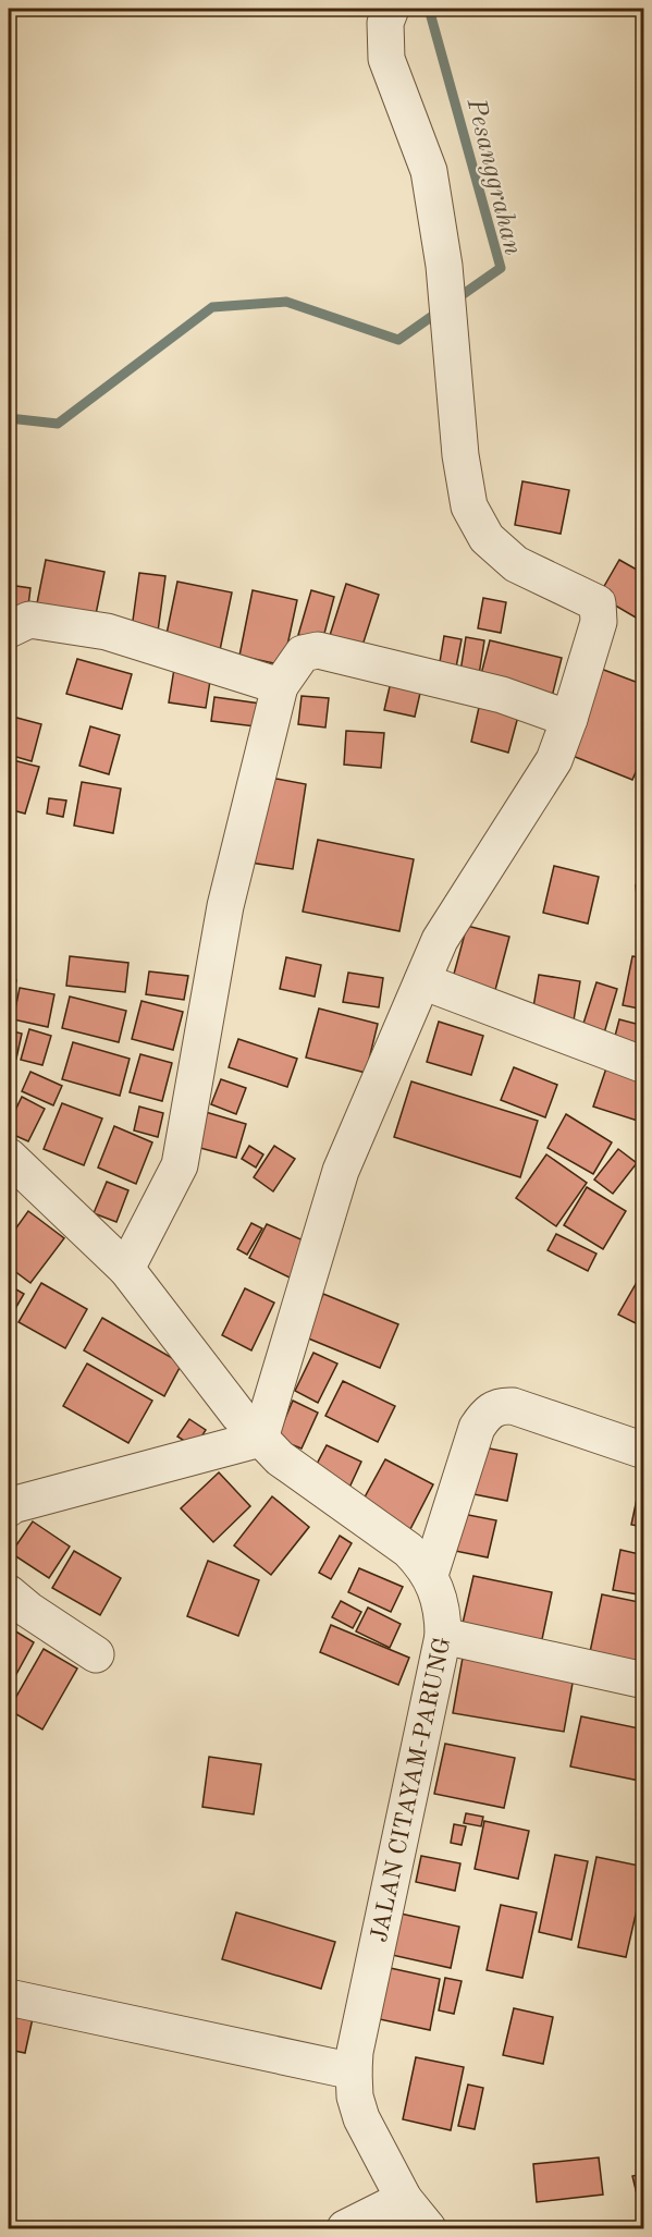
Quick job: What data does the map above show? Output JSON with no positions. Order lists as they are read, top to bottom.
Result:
{
  "streets": {
    "street": ["JALAN CITAYAM-PARUNG"]
  },
  "water": ["Pesanggrahan"]
}
